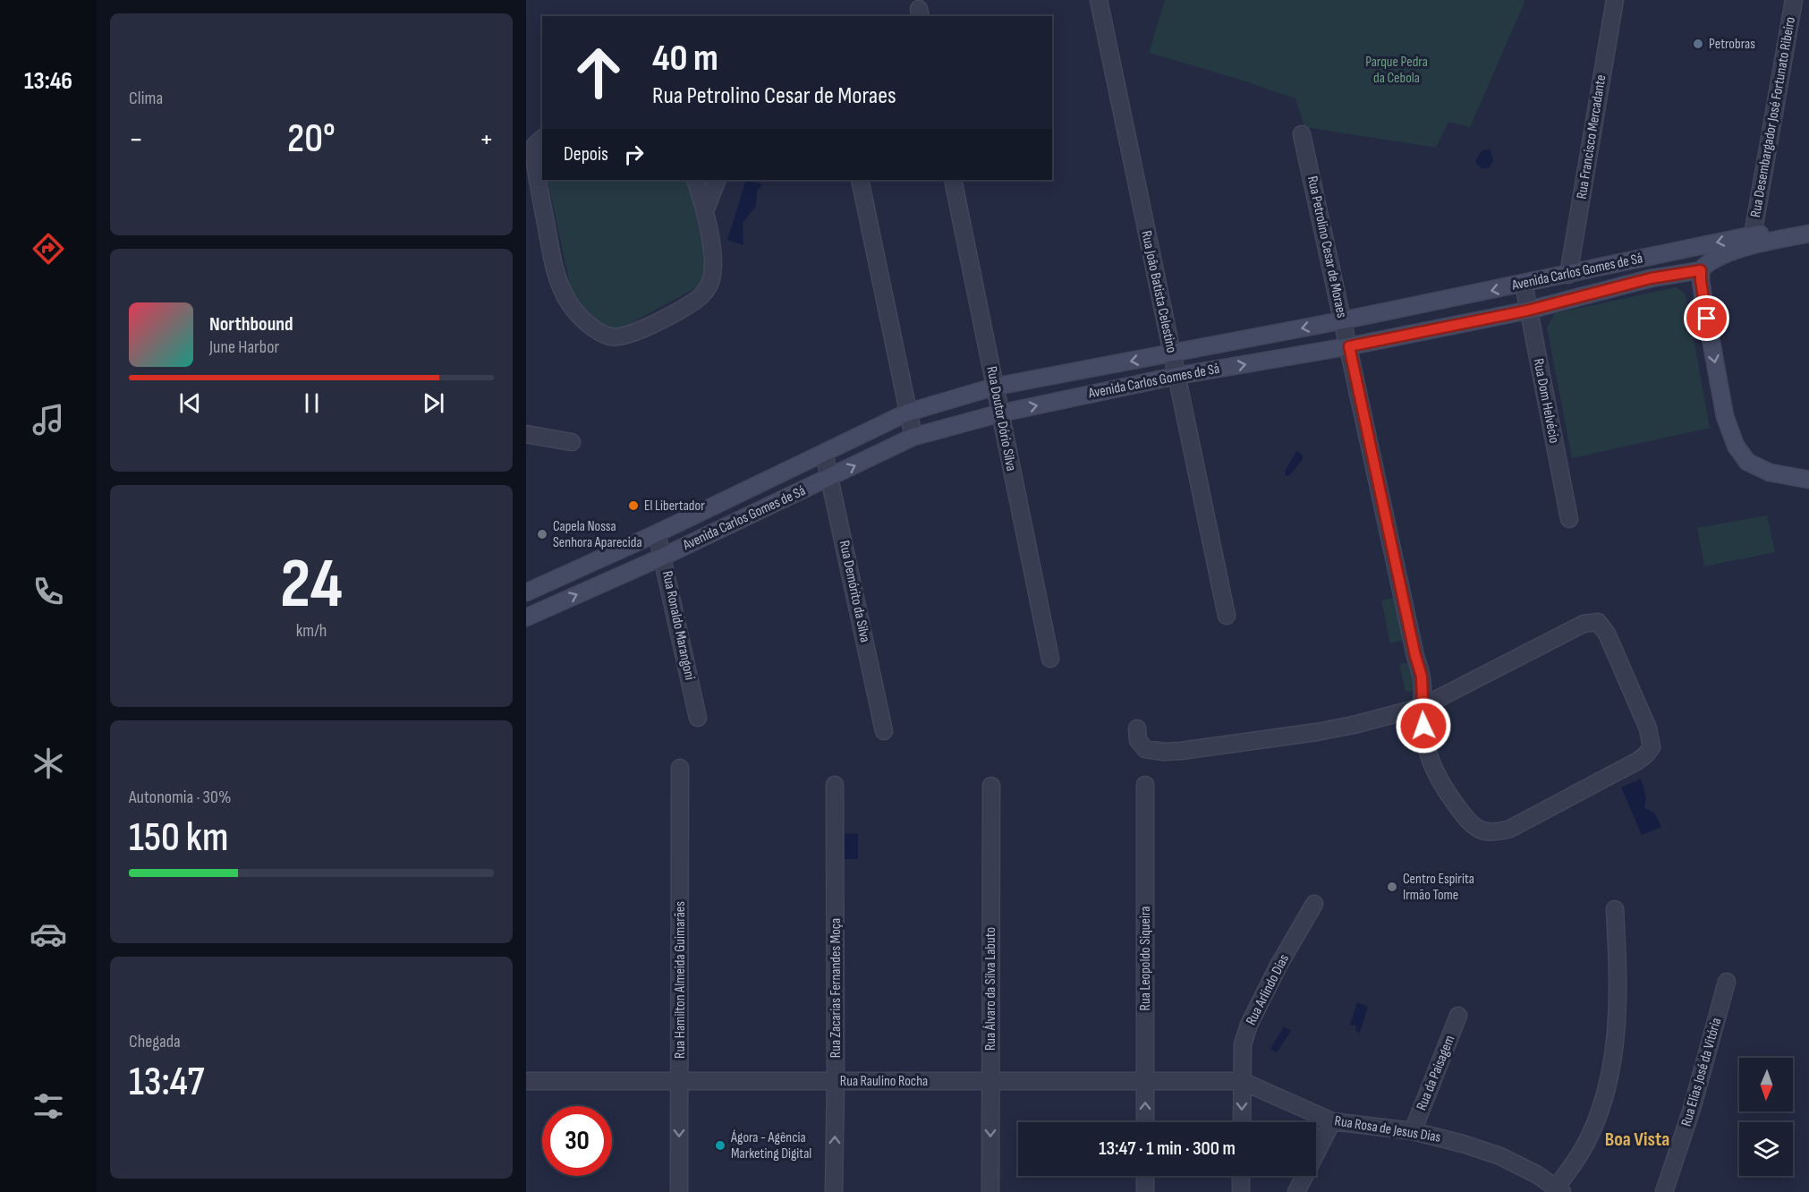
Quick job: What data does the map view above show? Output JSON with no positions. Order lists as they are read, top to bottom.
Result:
{
  "streets": {
    "street": [
      "Rua Desembargador José Fortunato Ribeiro",
      "Rua Francisco Mercadante",
      "Rua Petrolino Cesar de Moraes",
      "Avenida Carlos Gomes de Sá",
      "Rua João Batista Celestino",
      "Rua Dom Helvécio",
      "Rua Doutor Dório Silva",
      "Rua Demórito da Silva",
      "Rua Ronaldo Marangoni",
      "Rua Leopoldo Siqueira",
      "Rua Hamilton Almeida Guimarães",
      "Rua Zacarias Fernandes Moça",
      "Rua Álvaro da Silva Labuto",
      "Rua Arlindo Dias",
      "Rua Elias José da Vitória",
      "Rua da Paisagem",
      "Rua Raulino Rocha",
      "Rua Rosa de Jesus Dias"
    ]
  },
  "crossings": [
    ["Rua Desembargador José Fortunato Ribeiro", "Avenida Carlos Gomes de Sá"],
    ["Rua Francisco Mercadante", "Avenida Carlos Gomes de Sá"],
    ["Rua Petrolino Cesar de Moraes", "Avenida Carlos Gomes de Sá"],
    ["Avenida Carlos Gomes de Sá", "Rua João Batista Celestino"],
    ["Avenida Carlos Gomes de Sá", "Rua Dom Helvécio"],
    ["Avenida Carlos Gomes de Sá", "Rua Doutor Dório Silva"],
    ["Avenida Carlos Gomes de Sá", "Rua Demórito da Silva"],
    ["Avenida Carlos Gomes de Sá", "Rua Ronaldo Marangoni"],
    ["Rua Leopoldo Siqueira", "Rua Raulino Rocha"],
    ["Rua Hamilton Almeida Guimarães", "Rua Raulino Rocha"],
    ["Rua Zacarias Fernandes Moça", "Rua Raulino Rocha"],
    ["Rua Álvaro da Silva Labuto", "Rua Raulino Rocha"],
    ["Rua Arlindo Dias", "Rua Raulino Rocha"],
    ["Rua Arlindo Dias", "Rua Rosa de Jesus Dias"],
    ["Rua da Paisagem", "Rua Rosa de Jesus Dias"],
    ["Rua Raulino Rocha", "Rua Rosa de Jesus Dias"]
  ],
  "districts": ["Boa Vista"],
  "parks": ["Parque Pedra da Cebola"],
  "places": [
    "Petrobras",
    "El Libertador",
    "Capela Nossa Senhora Aparecida",
    "Centro Espirita Irmão Tome",
    "Ágora - Agência Marketing Digital"
  ],
  "north": "bottom",
  "page": {
    "tabs": "13:46",
    "tile": [
      "Clima",
      ["24", "km/h"],
      ["Autonomia · 30%", "150 km"],
      ["Chegada", "13:47"]
    ],
    "turn": ["40 m", "Rua Petrolino Cesar de Moraes"],
    "heat": ["−", "20°", "+"],
    "then": "Depois",
    "song": ["Northbound", "June Harbor"],
    "limit": "30",
    "trip": "13:47 · 1 min · 300 m"
  }
}
